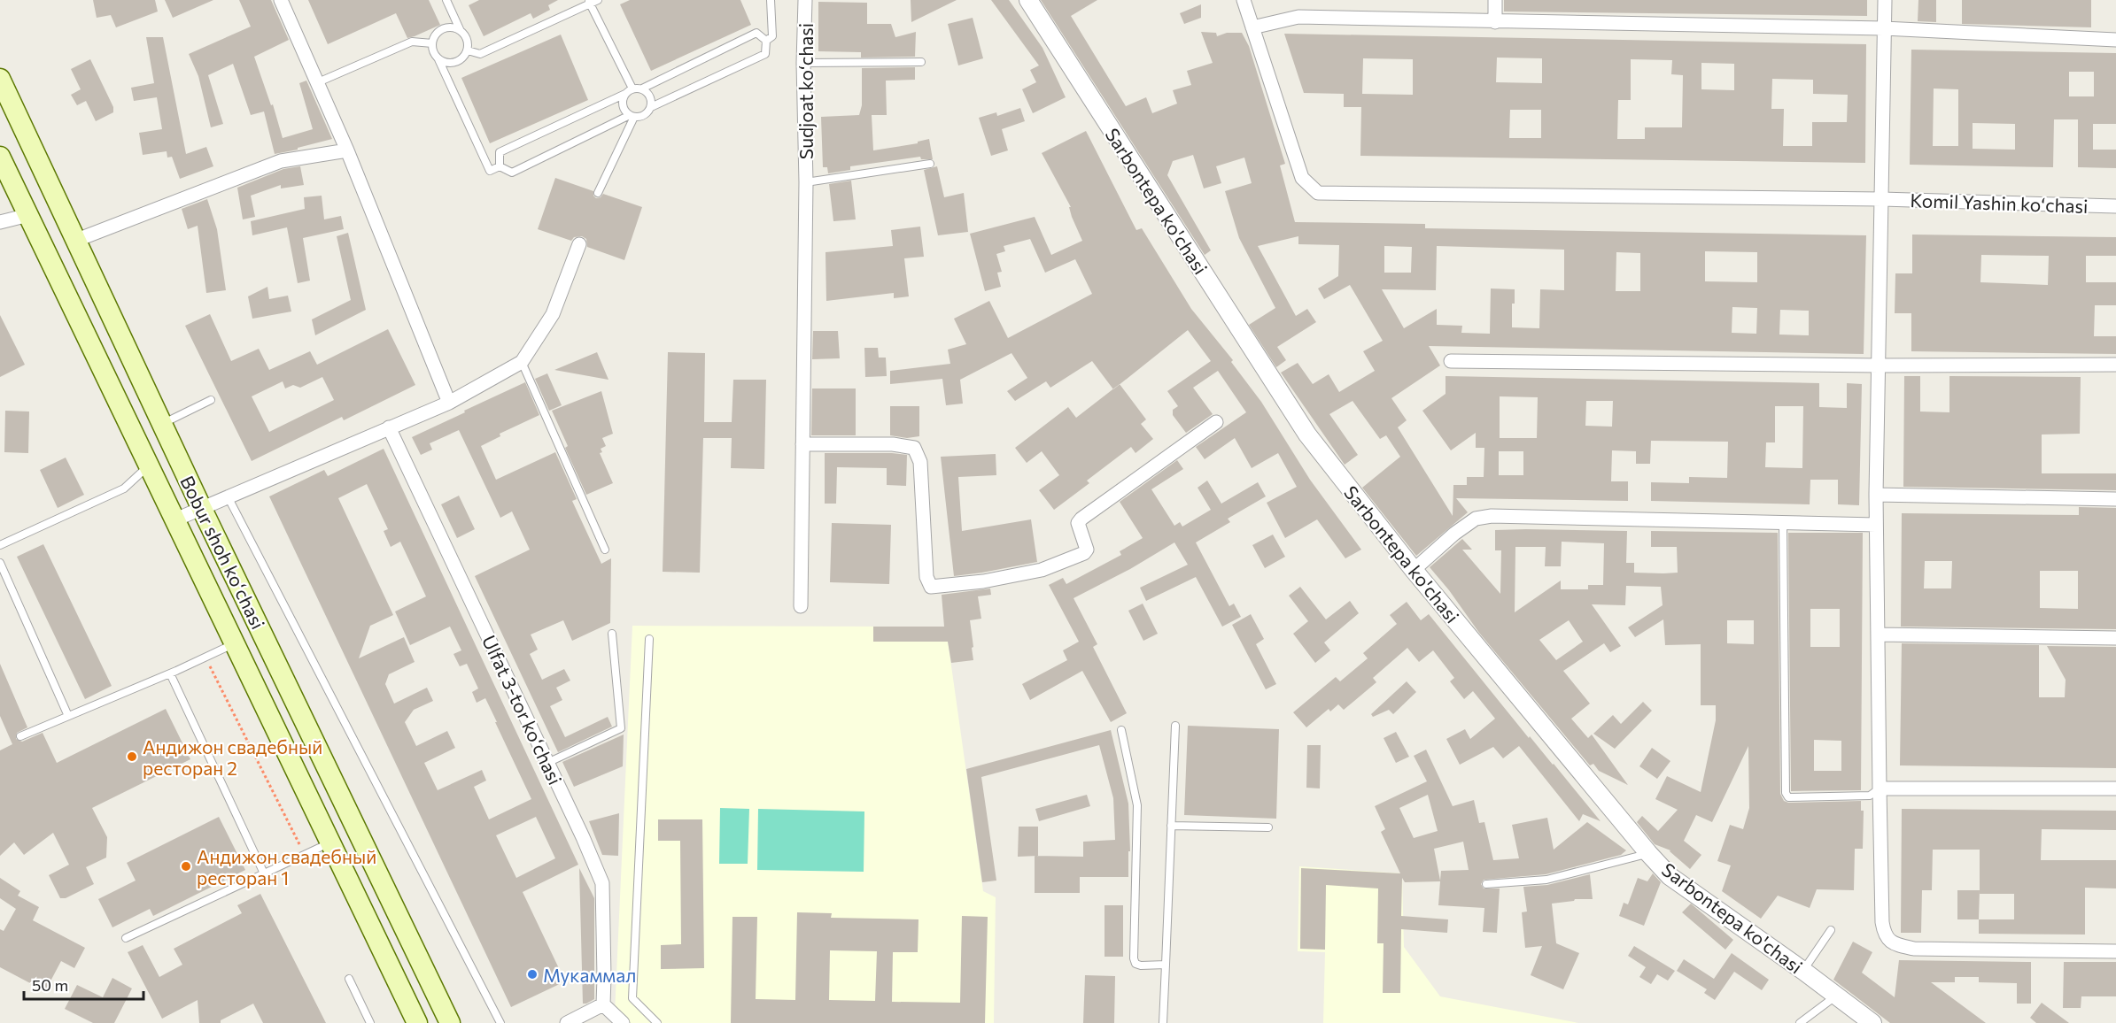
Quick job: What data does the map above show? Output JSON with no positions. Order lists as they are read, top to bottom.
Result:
{
  "streets": {
    "main road": ["Bobur shoh koʻchasi"],
    "street": [
      "Sudjoat koʻchasi",
      "Sarbontepa ko'chasi",
      "Komil Yashin koʻchasi",
      "Ulfat 3-tor koʻchasi"
    ]
  },
  "places": ["Андижон свадебный ресторан 2", "Андижон свадебный ресторан 1", "Мукаммал"],
  "scale_bar": "50 m"
}
